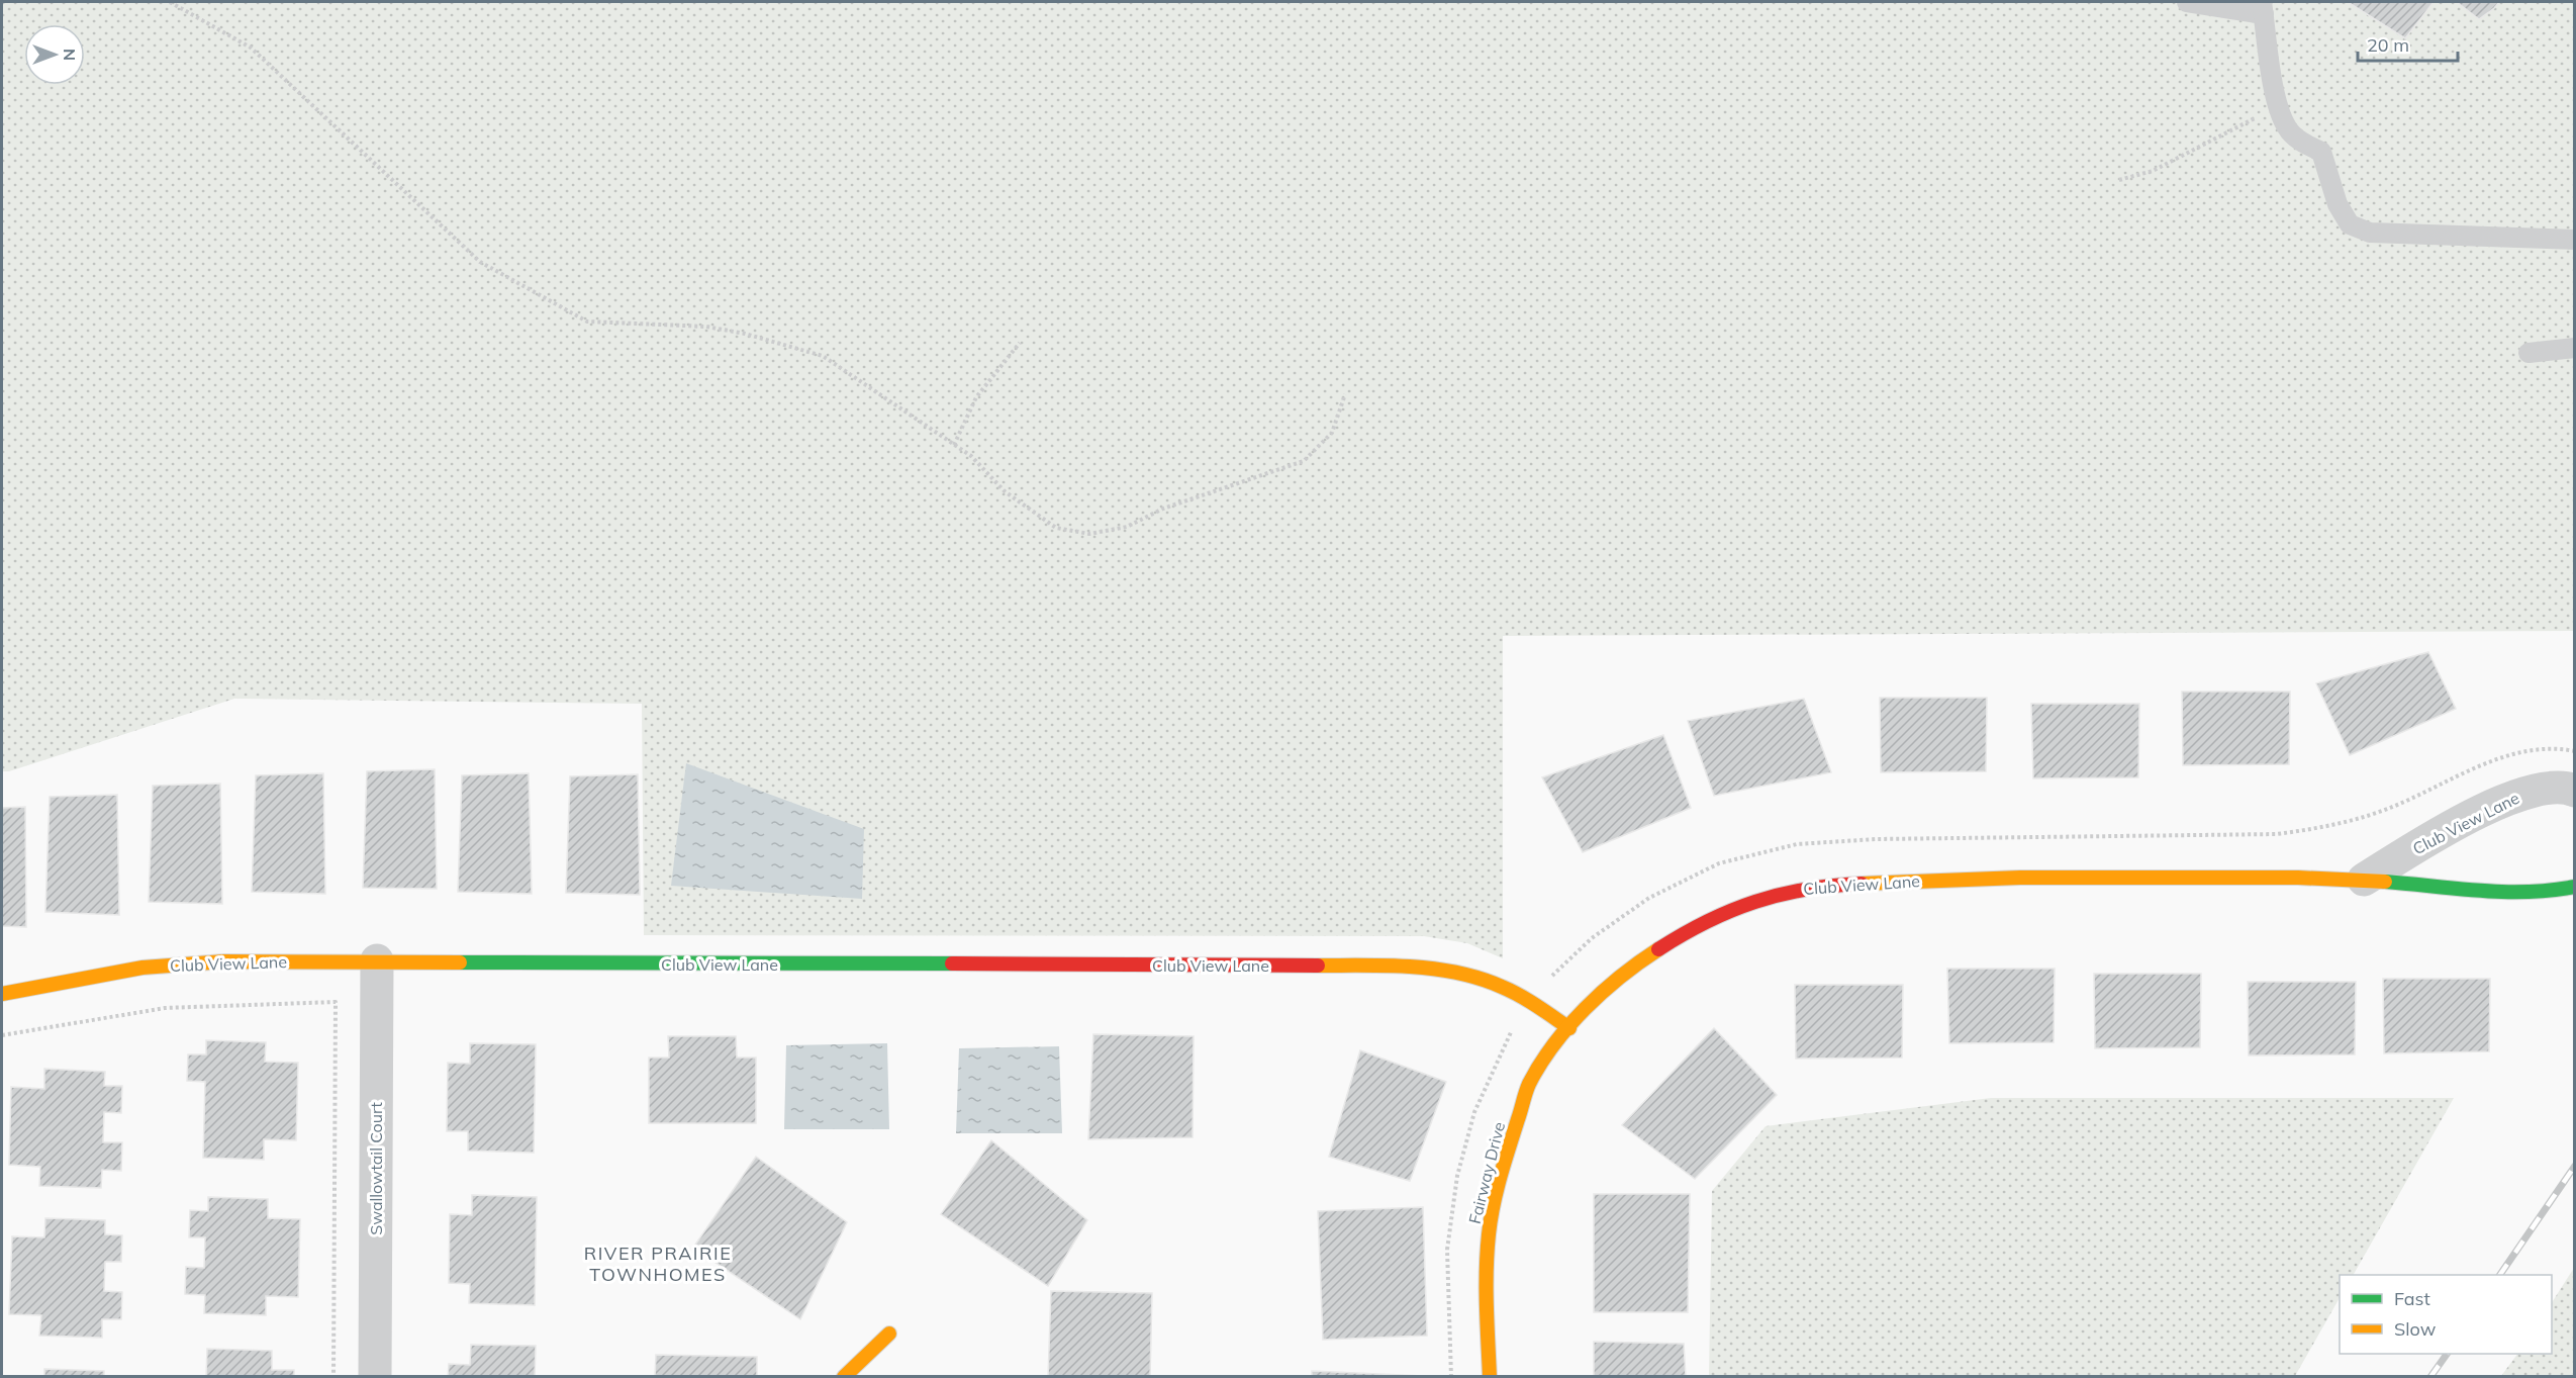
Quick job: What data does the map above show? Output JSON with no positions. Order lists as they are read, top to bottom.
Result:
{
  "streets": {
    "street": ["Club View Lane", "Swallowtail Court", "Fairway Drive"]
  },
  "crossings": [
    ["Club View Lane", "Swallowtail Court"],
    ["Club View Lane", "Fairway Drive"]
  ],
  "districts": ["RIVER PRAIRIE TOWNHOMES"],
  "legend": ["Fast", "Slow"],
  "scale_bar": "20 m",
  "north": "right"
}
